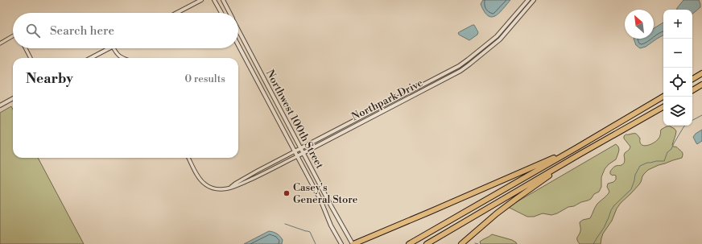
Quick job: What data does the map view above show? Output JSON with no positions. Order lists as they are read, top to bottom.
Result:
{
  "streets": {
    "street": ["Northpark Drive", "Northwest 100th Street"]
  },
  "crossings": [
    ["Northpark Drive", "Northwest 100th Street"]
  ],
  "places": ["Casey's General Store"],
  "north": "top left",
  "page": {
    "map_buttons": ["+", "−"],
    "search": "Search here",
    "heading": ["Nearby", "0 results"]
  }
}
